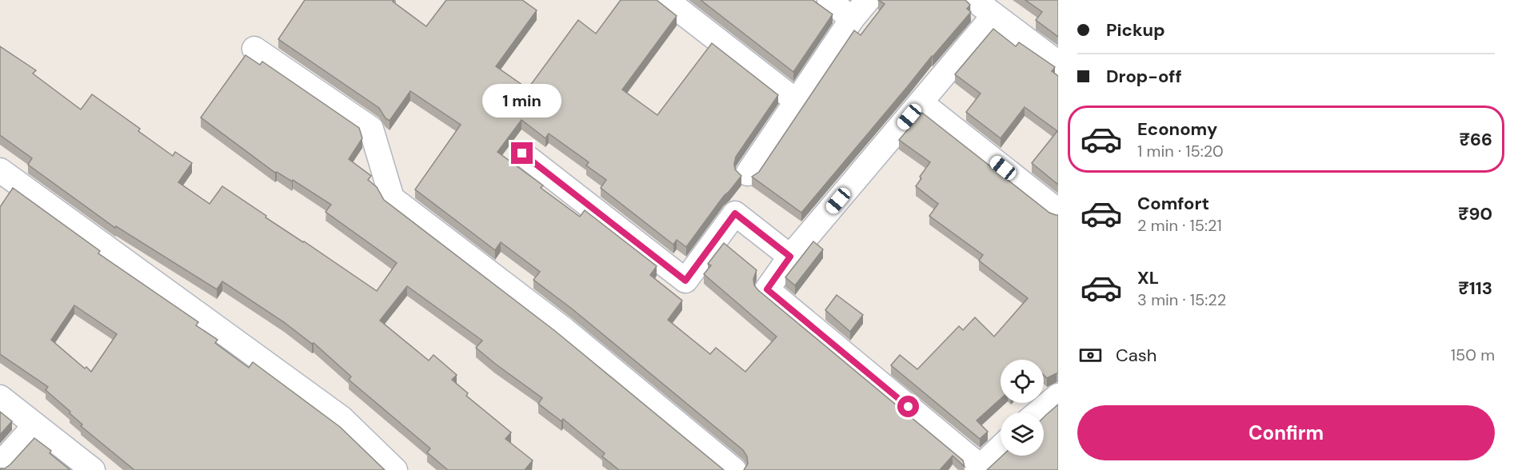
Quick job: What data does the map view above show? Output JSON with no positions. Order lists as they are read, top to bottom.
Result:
{
  "page": {
    "banner": ["Pickup", "Drop-off"],
    "bubble": "1 min",
    "list": [
      {
        "name": "Economy",
        "note": "1 min · 15:20",
        "value": "₹66"
      },
      {
        "name": "Comfort",
        "note": "2 min · 15:21",
        "value": "₹90"
      },
      {
        "name": "XL",
        "note": "3 min · 15:22",
        "value": "₹113"
      }
    ],
    "pay": ["Cash", "150 m"],
    "buttons": "Confirm"
  }
}
